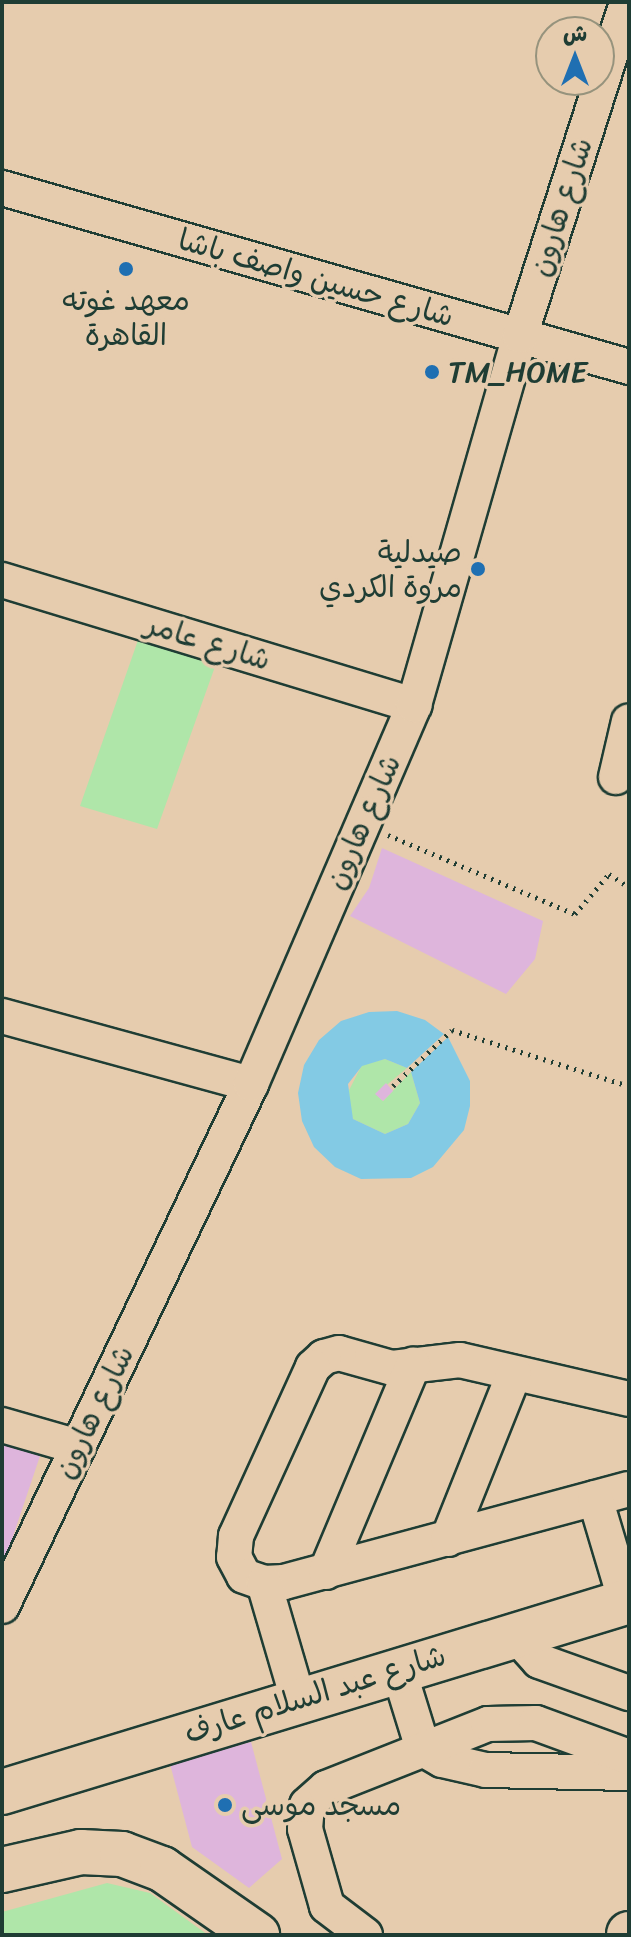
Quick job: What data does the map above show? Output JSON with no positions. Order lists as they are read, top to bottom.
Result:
{
  "streets": {
    "main road": ["شارع عبد السلام عارف"],
    "street": ["شارع هارون", "شارع حسين واصف باشا", "شارع عامر"]
  },
  "crossings": [
    ["شارع هارون", "شارع حسين واصف باشا"],
    ["شارع هارون", "شارع عامر"]
  ],
  "places": [
    "معهد غوته القاهرة",
    "TM_HOME",
    "صيدلية مروة الكردي",
    "مسجد موسى"
  ],
  "north": "top"
}
